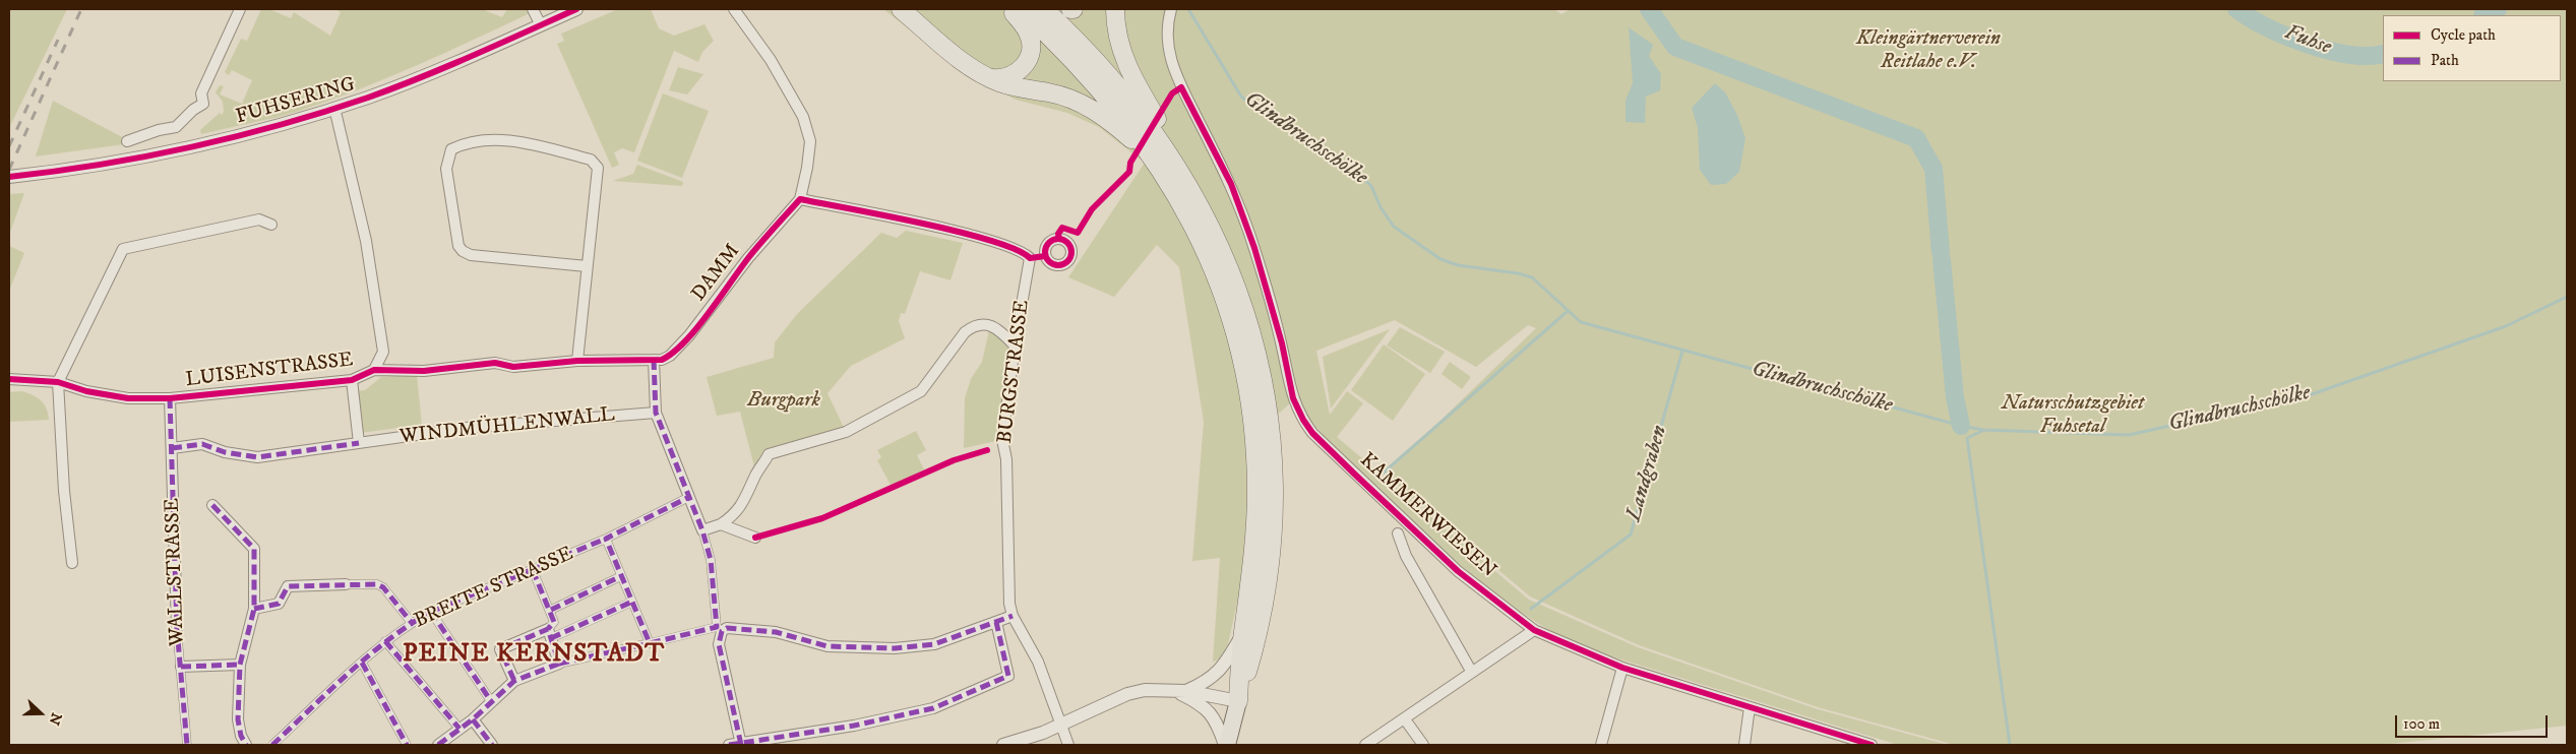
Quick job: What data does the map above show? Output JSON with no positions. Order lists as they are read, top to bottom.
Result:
{
  "streets": {
    "street": [
      "FUHSERING",
      "DAMM",
      "LUISENSTRASSE",
      "BURGSTRASSE",
      "WINDMÜHLENWALL",
      "KAMMERWIESEN",
      "WALLSTRASSE",
      "BREITE STRASSE"
    ]
  },
  "crossings": [
    ["DAMM", "LUISENSTRASSE"],
    ["LUISENSTRASSE", "WALLSTRASSE"],
    ["WINDMÜHLENWALL", "WALLSTRASSE"]
  ],
  "districts": ["PEINE KERNSTADT"],
  "water": ["Fuhse", "Glindbruchschölke", "Landgraben"],
  "parks": ["Kleingärtnerverein Reitlahe e.V.", "Burgpark", "Naturschutzgebiet Fuhsetal"],
  "legend": ["Cycle path", "Path"],
  "scale_bar": "100 m",
  "north": "right"
}
